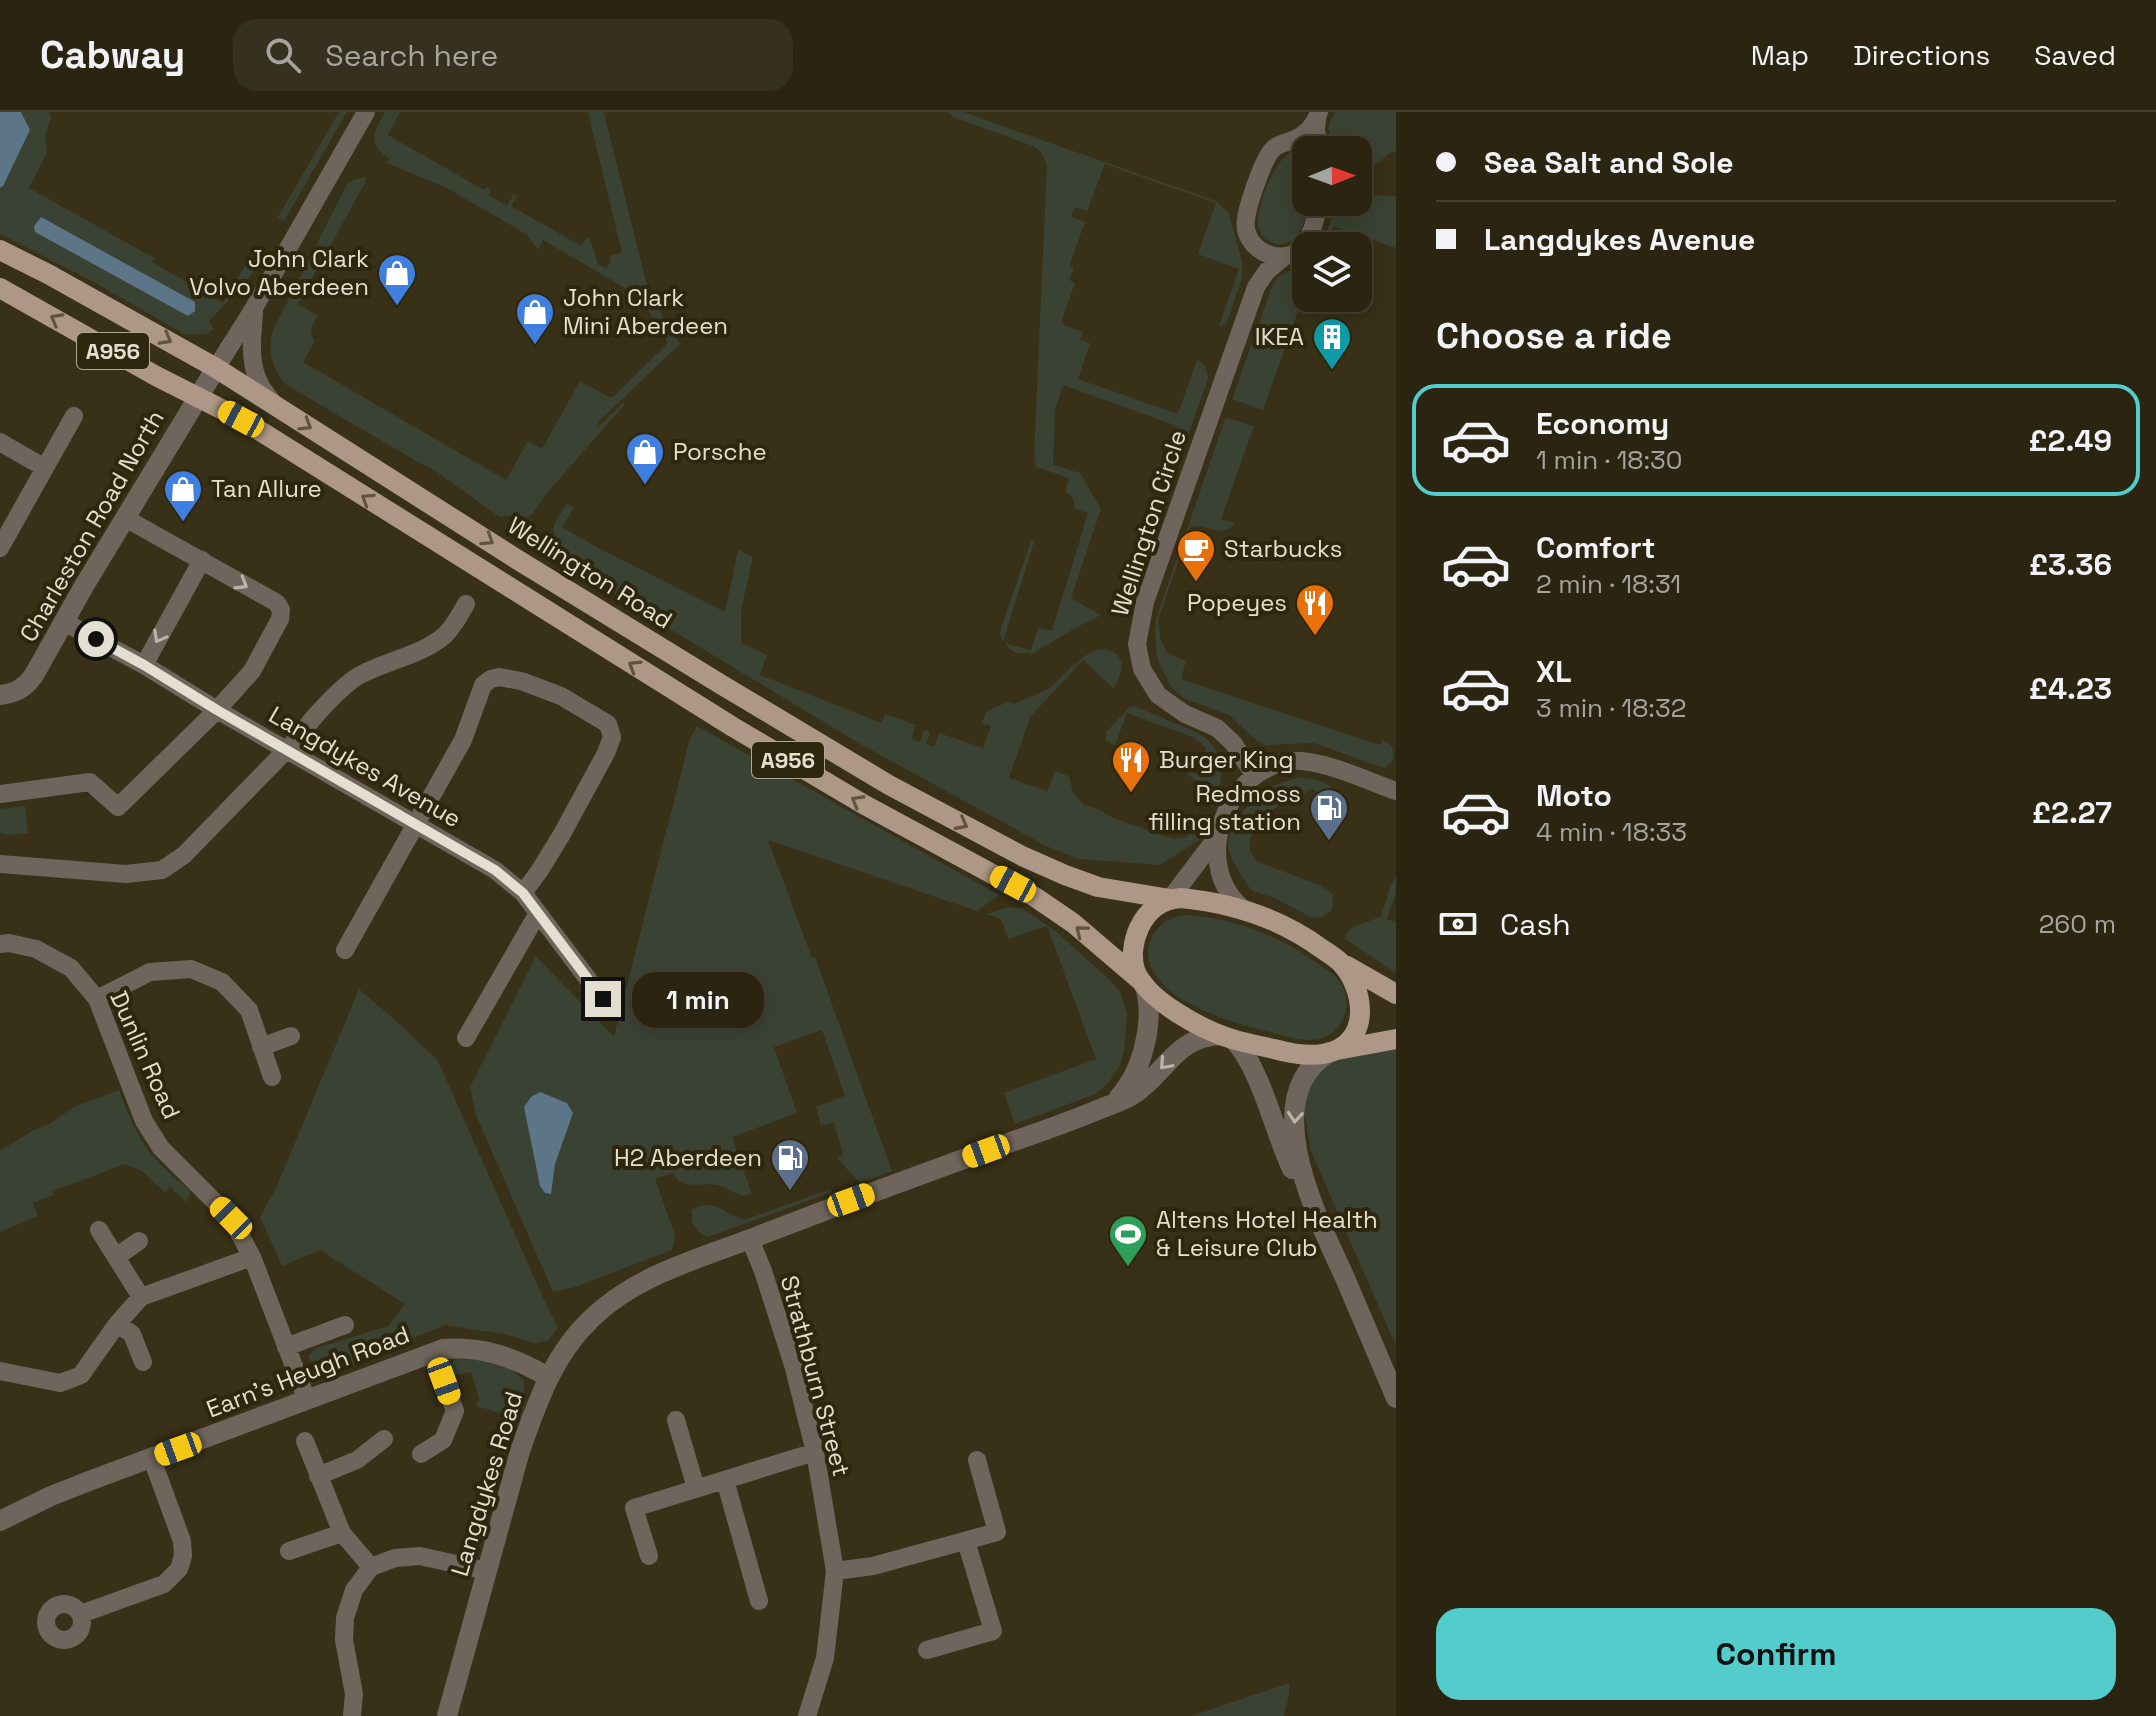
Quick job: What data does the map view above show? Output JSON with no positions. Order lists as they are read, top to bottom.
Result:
{
  "streets": {
    "main road": ["A956", "Wellington Road"],
    "street": [
      "Wellington Circle",
      "Charleston Road North",
      "Langdykes Avenue",
      "Dunlin Road",
      "Earn's Heugh Road",
      "Strathburn Street",
      "Langdykes Road"
    ]
  },
  "crossings": [
    ["A956", "Charleston Road North"],
    ["A956", "Wellington Road"],
    ["A956", "Langdykes Road"],
    ["Charleston Road North", "Wellington Road"],
    ["Charleston Road North", "Langdykes Avenue"],
    ["Dunlin Road", "Earn's Heugh Road"],
    ["Earn's Heugh Road", "Langdykes Road"],
    ["Strathburn Street", "Langdykes Road"]
  ],
  "places": {
    "shop": [
      "John Clark Volvo Aberdeen",
      "John Clark Mini Aberdeen",
      "Porsche",
      "Tan Allure"
    ],
    "building": ["IKEA"],
    "cafe": ["Starbucks"],
    "restaurant": ["Popeyes", "Burger King"],
    "fuel station": ["Redmoss filling station", "H2 Aberdeen"],
    "sports": ["Altens Hotel Health & Leisure Club"]
  },
  "north": "right",
  "page": {
    "header": "Cabway",
    "search": "Search here",
    "nav": ["Map", "Directions", "Saved"],
    "banner": ["Sea Salt and Sole", "Langdykes Avenue"],
    "heading": "Choose a ride",
    "list": [
      {
        "name": "Economy",
        "note": "1 min · 18:30",
        "value": "£2.49"
      },
      {
        "name": "Comfort",
        "note": "2 min · 18:31",
        "value": "£3.36"
      },
      {
        "name": "XL",
        "note": "3 min · 18:32",
        "value": "£4.23"
      },
      {
        "name": "Moto",
        "note": "4 min · 18:33",
        "value": "£2.27"
      }
    ],
    "pay": ["Cash", "260 m"],
    "bubble": "1 min",
    "buttons": "Confirm"
  }
}
